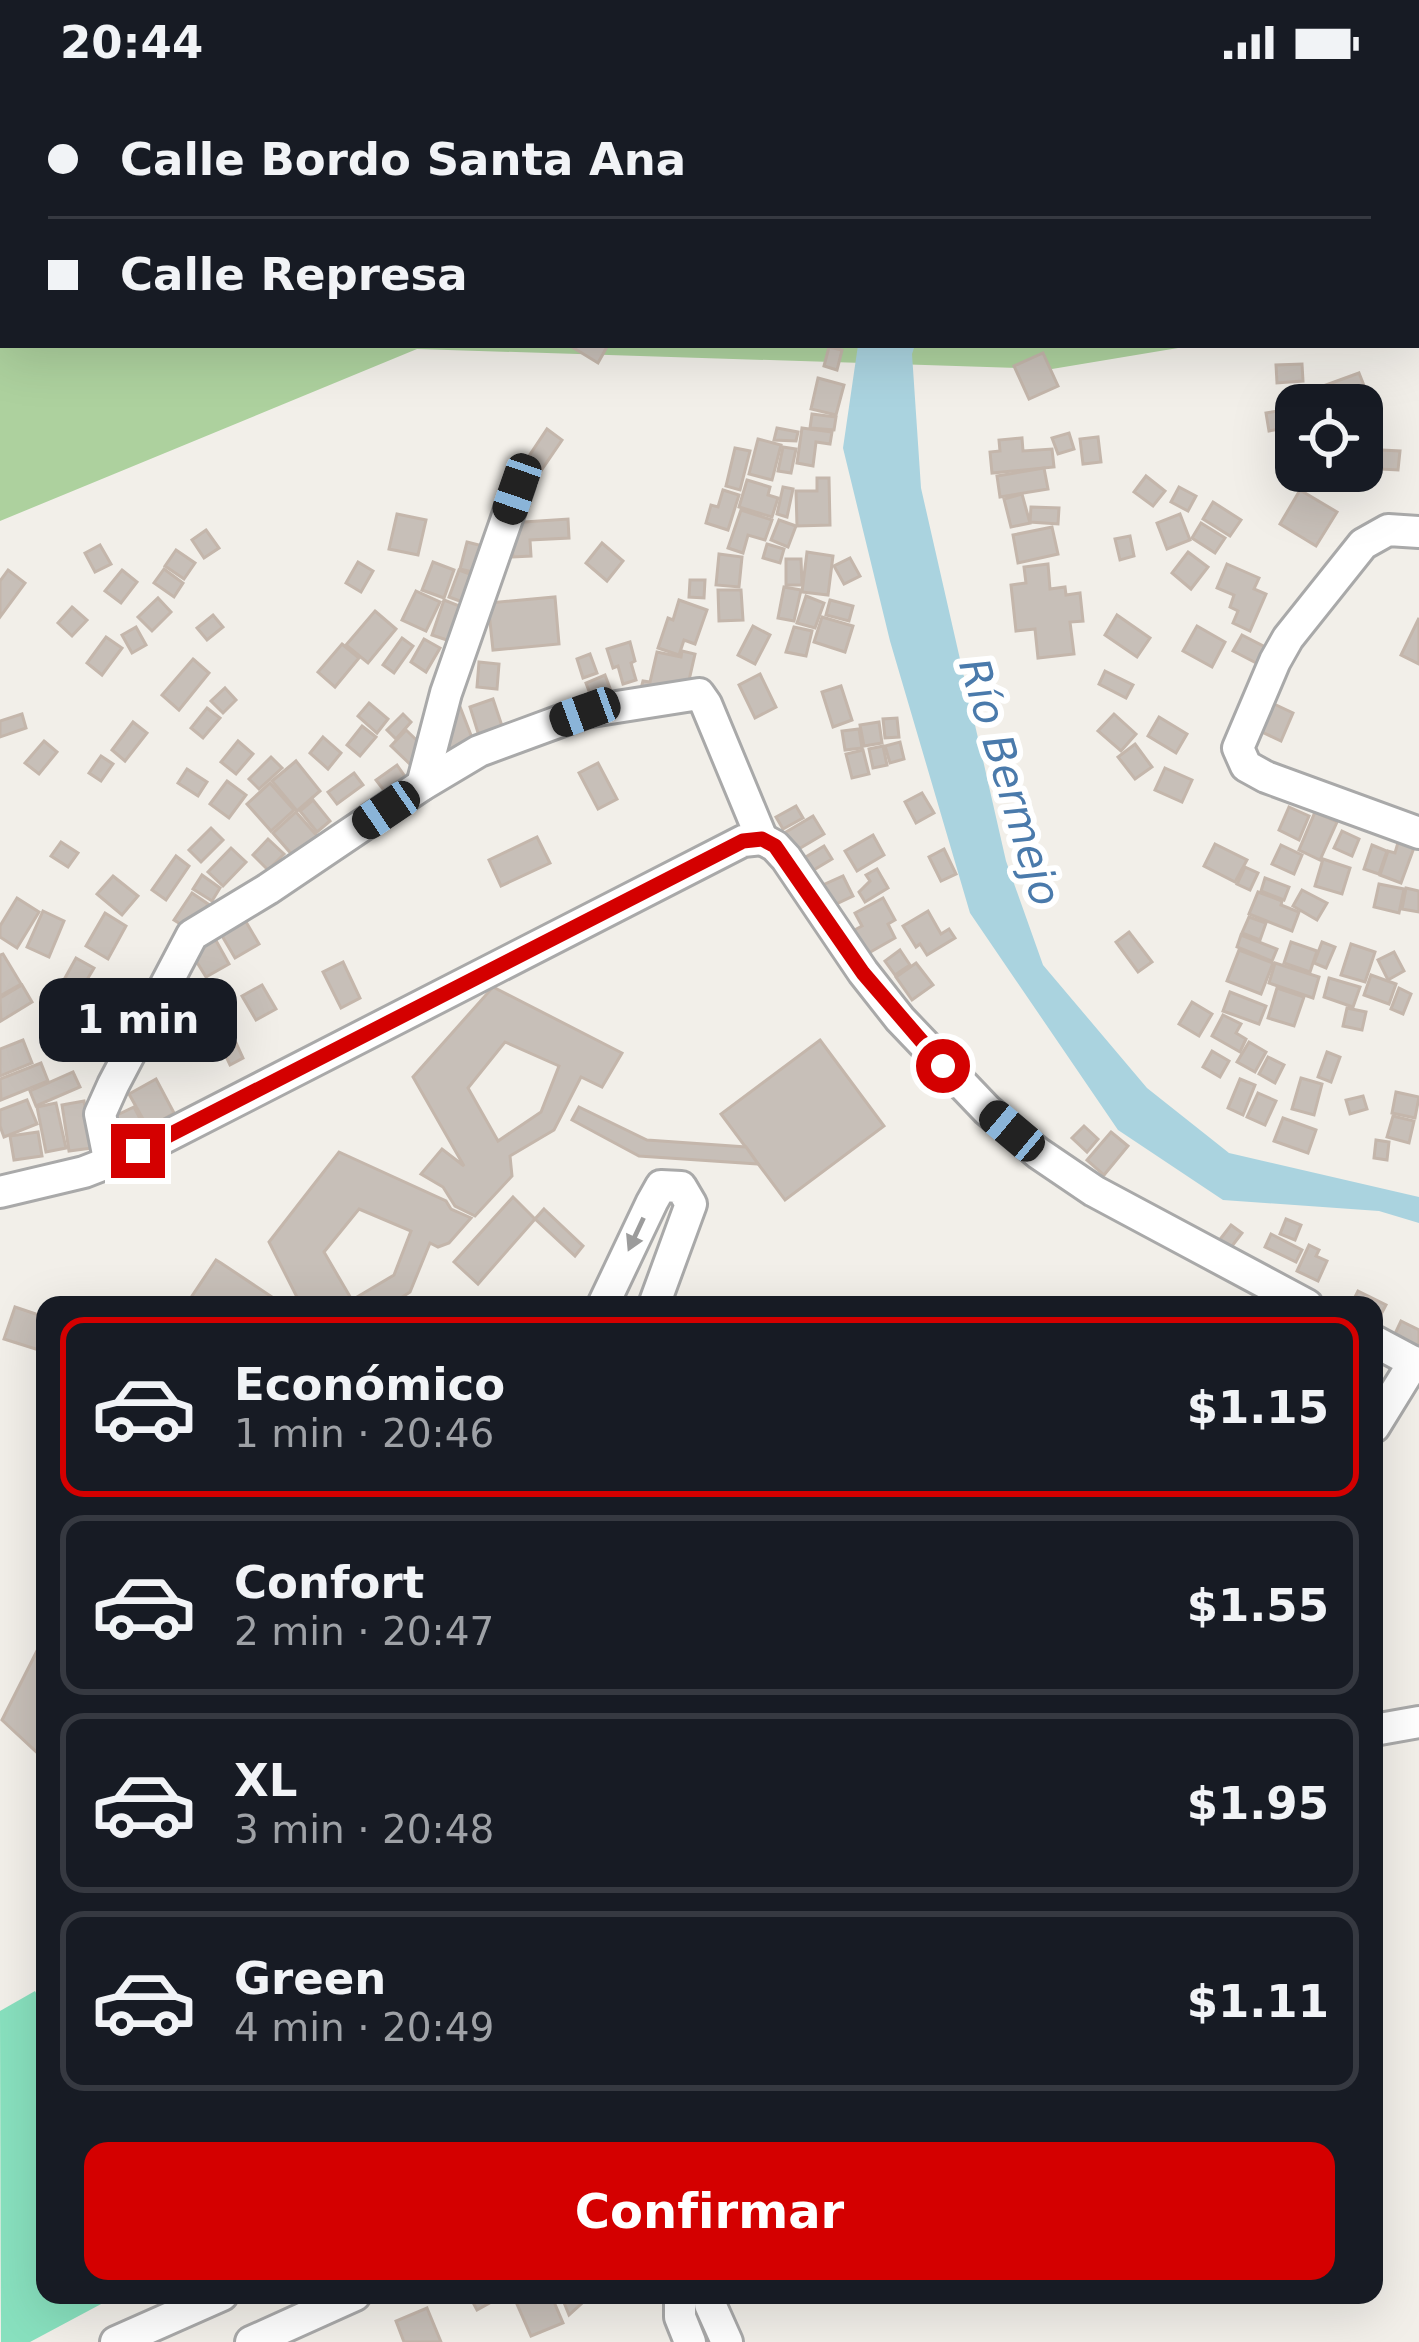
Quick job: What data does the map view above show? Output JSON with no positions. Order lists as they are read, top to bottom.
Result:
{
  "water": ["Río Bermejo"],
  "page": {
    "status": "20:44",
    "banner": ["Calle Bordo Santa Ana", "Calle Represa"],
    "bubble": "1 min",
    "list": [
      {
        "name": "Económico",
        "note": "1 min · 20:46",
        "value": "$1.15"
      },
      {
        "name": "Confort",
        "note": "2 min · 20:47",
        "value": "$1.55"
      },
      {
        "name": "XL",
        "note": "3 min · 20:48",
        "value": "$1.95"
      },
      {
        "name": "Green",
        "note": "4 min · 20:49",
        "value": "$1.11"
      }
    ],
    "buttons": "Confirmar"
  }
}
